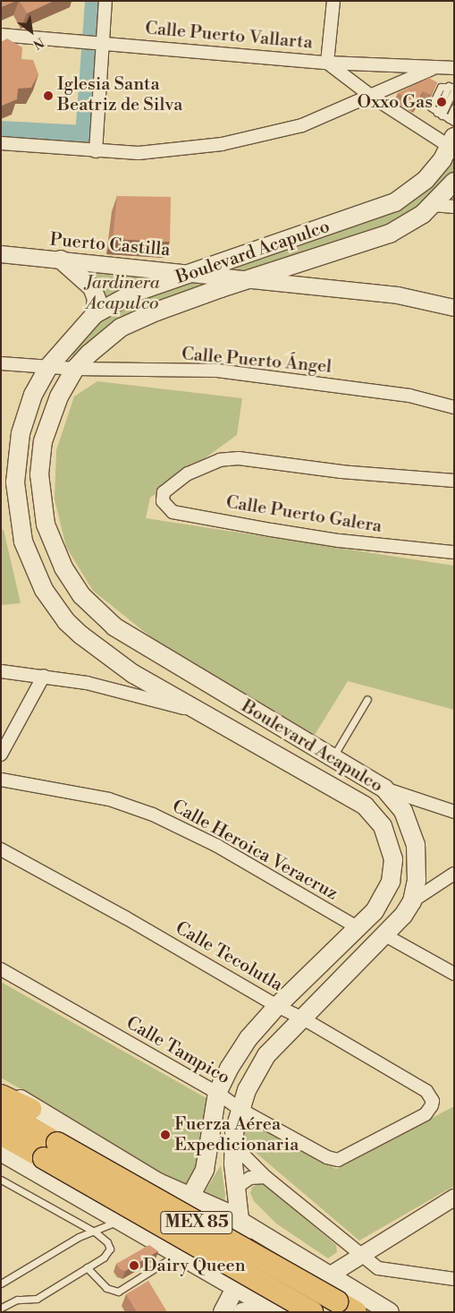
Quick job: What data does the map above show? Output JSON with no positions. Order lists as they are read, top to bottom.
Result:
{
  "streets": {
    "highway": ["MEX 85"],
    "main road": ["Boulevard Acapulco"],
    "street": [
      "Calle Puerto Vallarta",
      "Puerto Castilla",
      "Calle Puerto Ángel",
      "Calle Puerto Galera",
      "Calle Heroica Veracruz",
      "Calle Tecolutla",
      "Calle Tampico"
    ]
  },
  "crossings": [
    ["Puerto Castilla", "Boulevard Acapulco"],
    ["Boulevard Acapulco", "Calle Puerto Ángel"],
    ["Boulevard Acapulco", "Calle Heroica Veracruz"],
    ["Boulevard Acapulco", "Calle Tecolutla"],
    ["Boulevard Acapulco", "Calle Tampico"],
    ["Calle Tecolutla", "Calle Tampico"]
  ],
  "parks": ["Jardinera Acapulco"],
  "places": [
    "Iglesia Santa Beatriz de Silva",
    "Oxxo Gas",
    "Fuerza Aérea Expedicionaria",
    "Dairy Queen"
  ],
  "north": "bottom right"
}
